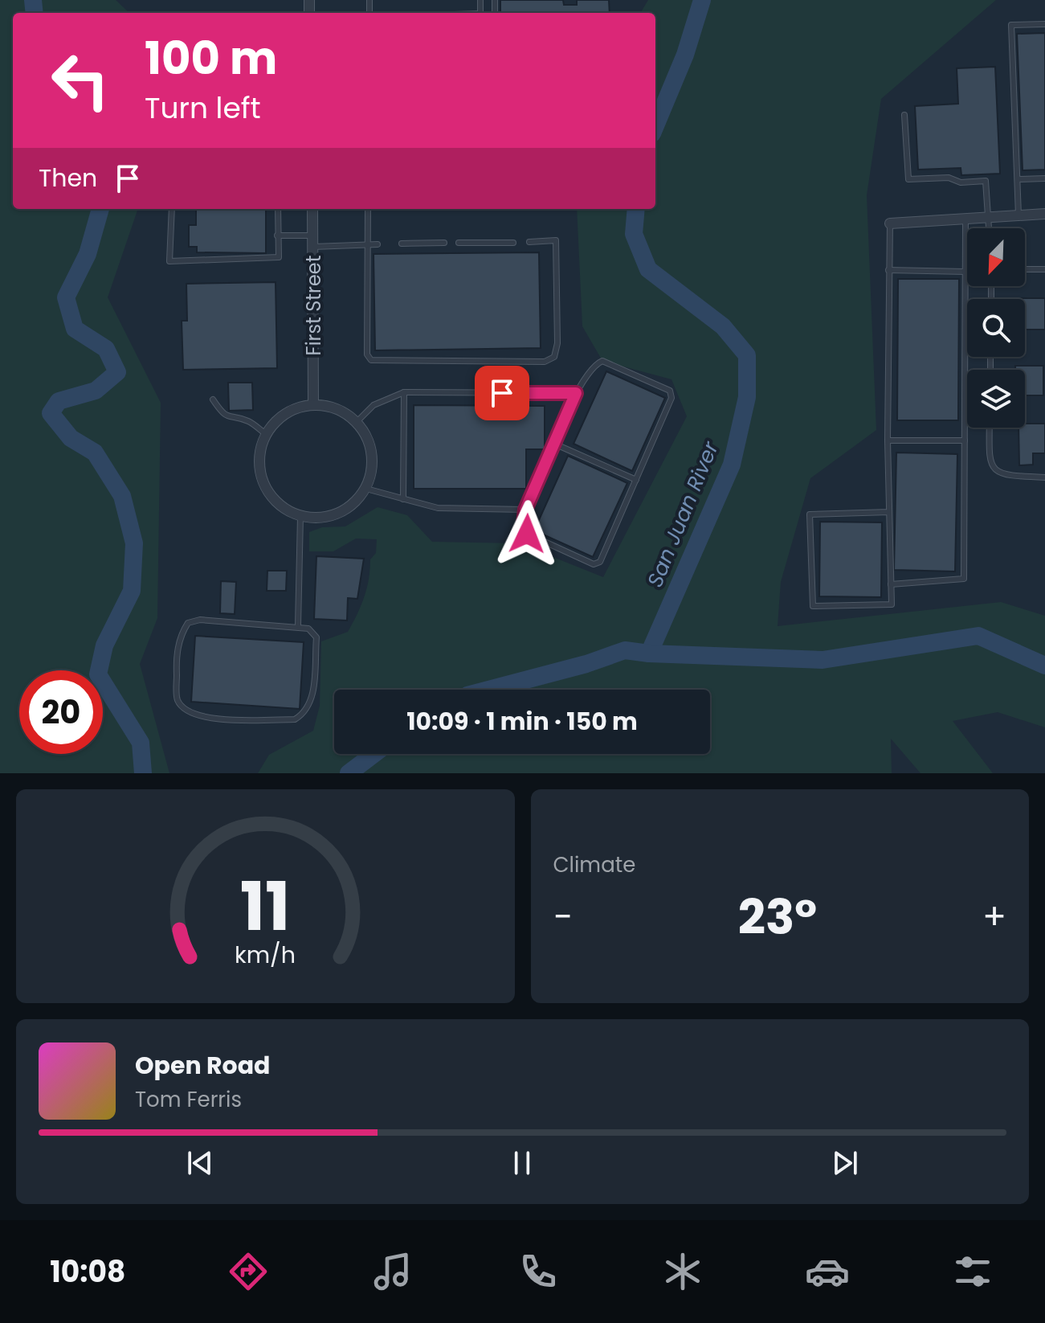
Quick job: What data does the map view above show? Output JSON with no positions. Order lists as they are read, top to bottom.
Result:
{
  "streets": {
    "street": ["First Street"]
  },
  "water": ["San Juan River"],
  "north": "bottom left",
  "page": {
    "turn": ["100 m", "Turn left"],
    "then": "Then",
    "limit": "20",
    "trip": "10:09 · 1 min · 150 m",
    "tile": "Climate",
    "heat": ["−", "23°", "+"],
    "song": ["Open Road", "Tom Ferris"],
    "tabs": "10:08",
    "gauge": ["11", "km/h"]
  }
}
